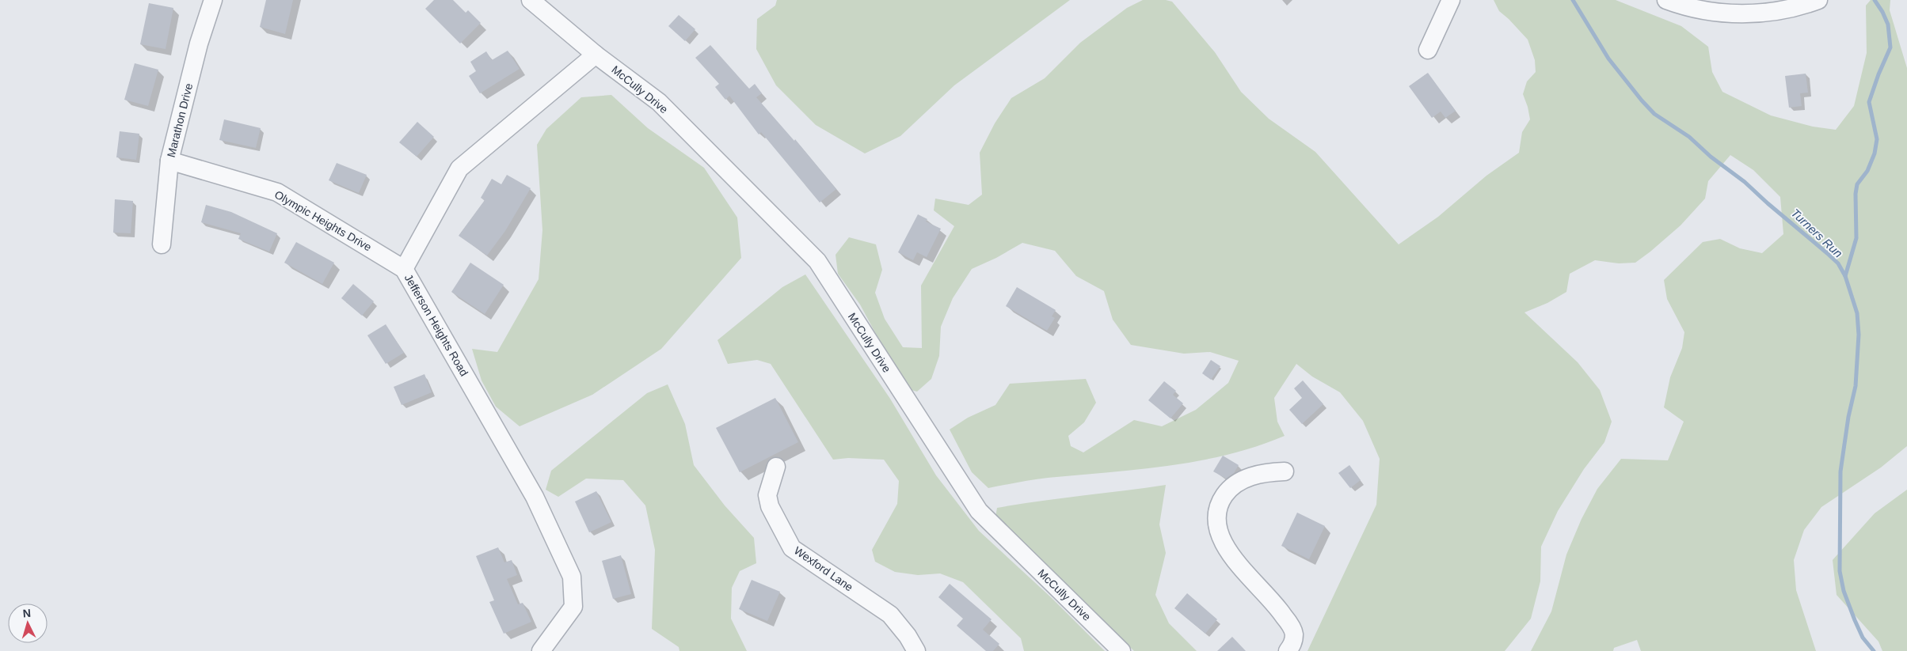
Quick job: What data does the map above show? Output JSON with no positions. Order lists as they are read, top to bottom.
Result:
{
  "streets": {
    "street": [
      "McCully Drive",
      "Marathon Drive",
      "Olympic Heights Drive",
      "Jefferson Heights Road",
      "Wexford Lane"
    ]
  },
  "crossings": [
    ["McCully Drive", "Jefferson Heights Road"],
    ["Marathon Drive", "Olympic Heights Drive"],
    ["Olympic Heights Drive", "Jefferson Heights Road"]
  ],
  "water": ["Turners Run"],
  "north": "top"
}
